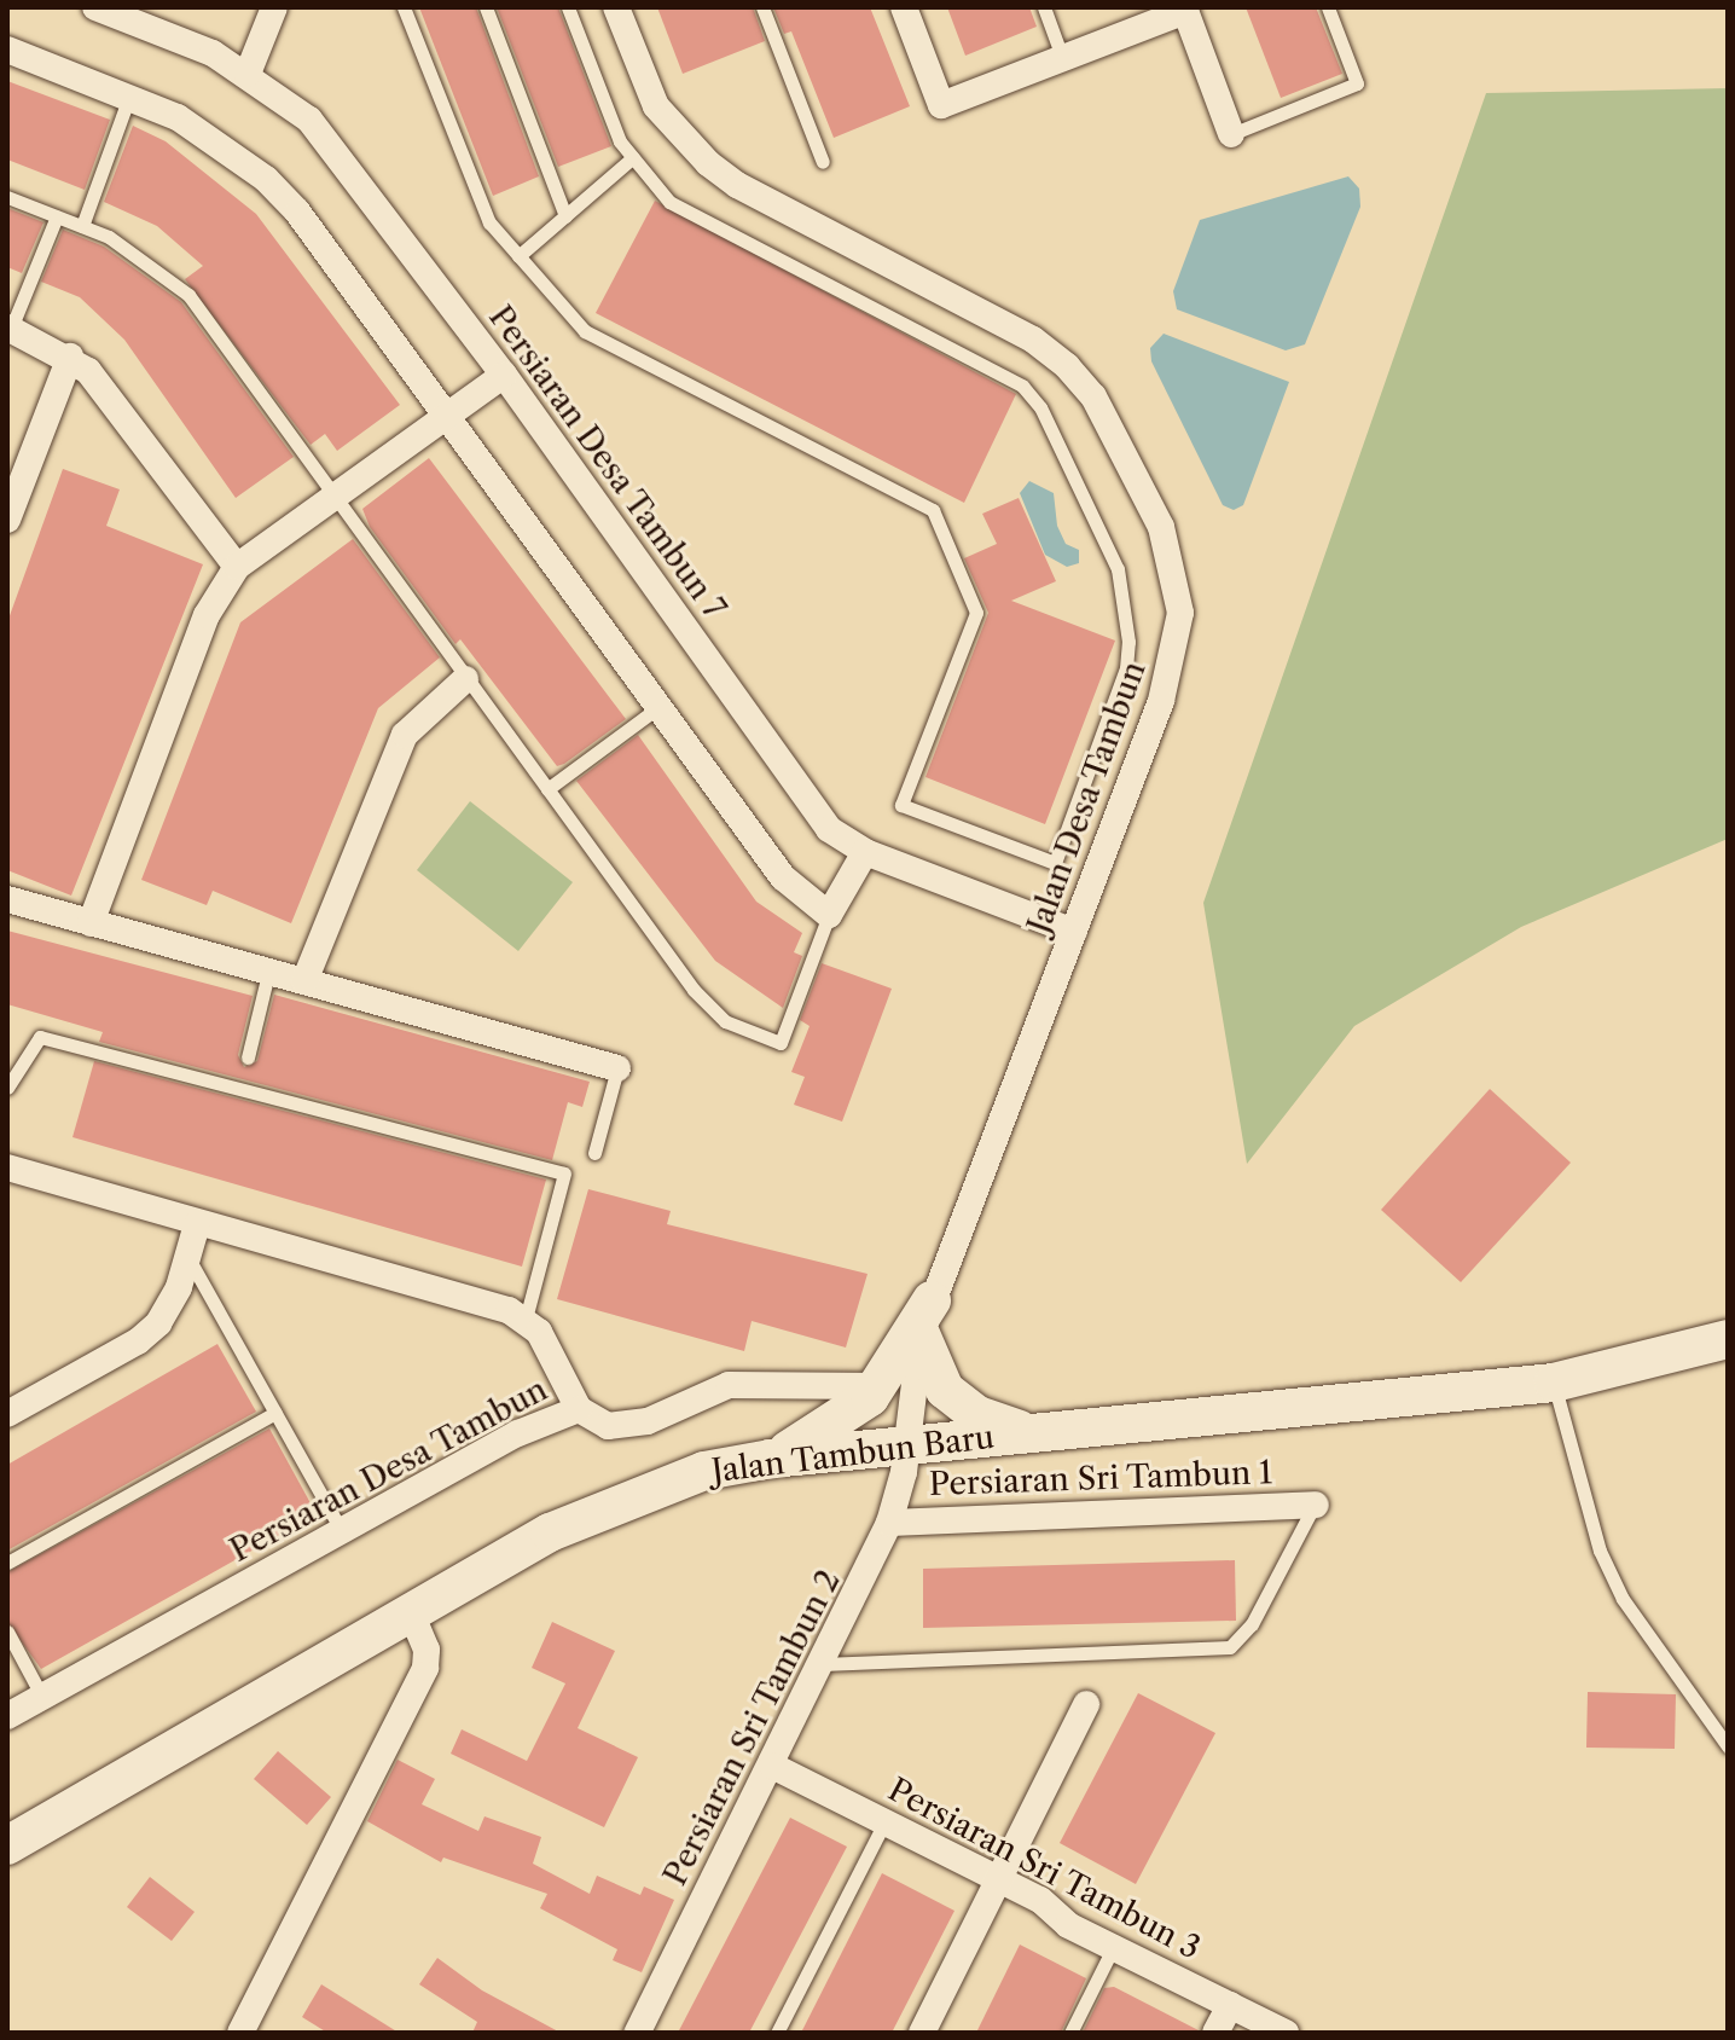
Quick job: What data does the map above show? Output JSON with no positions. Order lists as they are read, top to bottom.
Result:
{
  "streets": {
    "main road": ["Jalan Tambun Baru"],
    "street": [
      "Persiaran Desa Tambun 7",
      "Jalan Desa Tambun",
      "Persiaran Desa Tambun",
      "Persiaran Sri Tambun 1",
      "Persiaran Sri Tambun 2",
      "Persiaran Sri Tambun 3"
    ]
  },
  "crossings": [
    ["Persiaran Desa Tambun 7", "Jalan Desa Tambun"],
    ["Jalan Desa Tambun", "Jalan Tambun Baru"],
    ["Jalan Desa Tambun", "Persiaran Sri Tambun 2"],
    ["Jalan Tambun Baru", "Persiaran Sri Tambun 2"],
    ["Persiaran Sri Tambun 1", "Persiaran Sri Tambun 2"],
    ["Persiaran Sri Tambun 2", "Persiaran Sri Tambun 3"]
  ]
}
